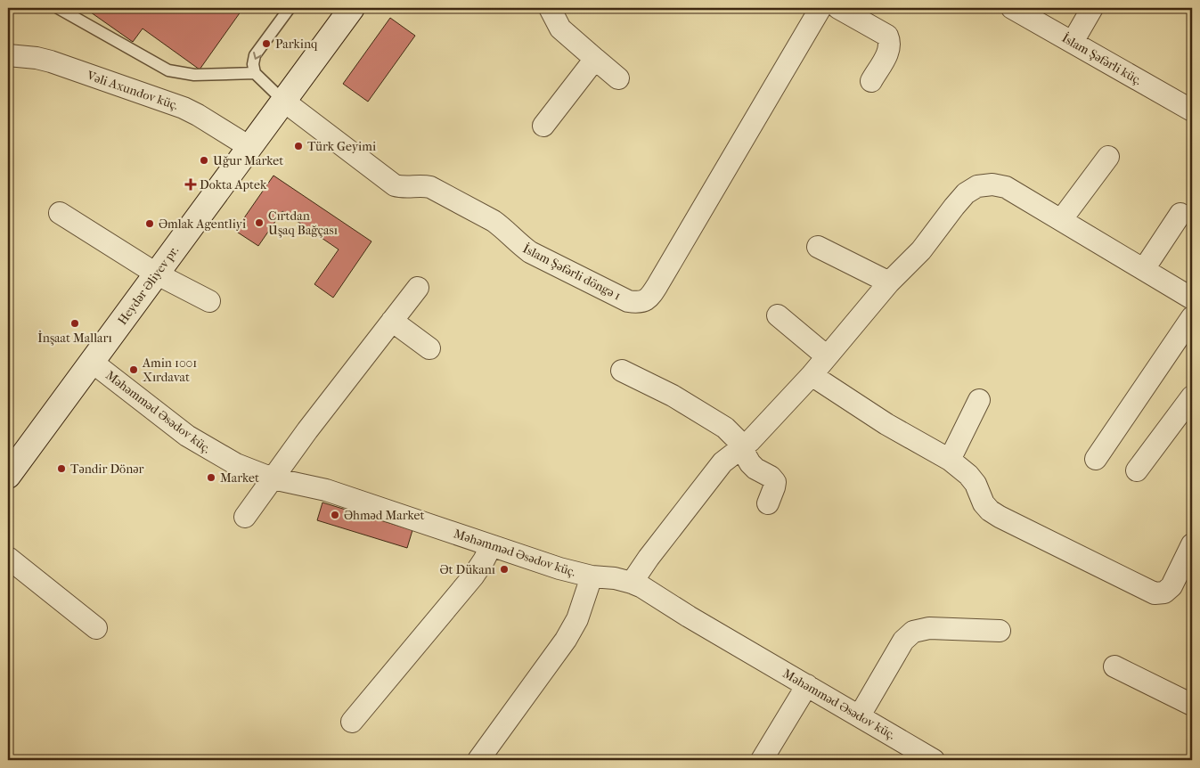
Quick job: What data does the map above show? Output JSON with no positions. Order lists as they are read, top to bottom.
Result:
{
  "streets": {
    "main road": ["Heydər Əliyev pr."],
    "street": [
      "İslam Şəfərli küç.",
      "Vəli Axundov küç.",
      "İslam Şəfərli döngə 1",
      "Məhəmməd Əsədov küç."
    ]
  },
  "crossings": [
    ["Vəli Axundov küç.", "Heydər Əliyev pr."],
    ["İslam Şəfərli döngə 1", "Heydər Əliyev pr."],
    ["Heydər Əliyev pr.", "Məhəmməd Əsədov küç."]
  ],
  "places": {
    "other": [
      "Parkinq",
      "Türk Geyimi",
      "Uğur Market",
      "Cırtdan Uşaq Bağçası",
      "Əmlak Agentliyi",
      "İnşaat Malları",
      "Amin 1001 Xırdavat",
      "Təndir Dönər",
      "Market",
      "Əhməd Market",
      "Ət Dükanı"
    ],
    "health": ["Dokta Aptek"]
  }
}
